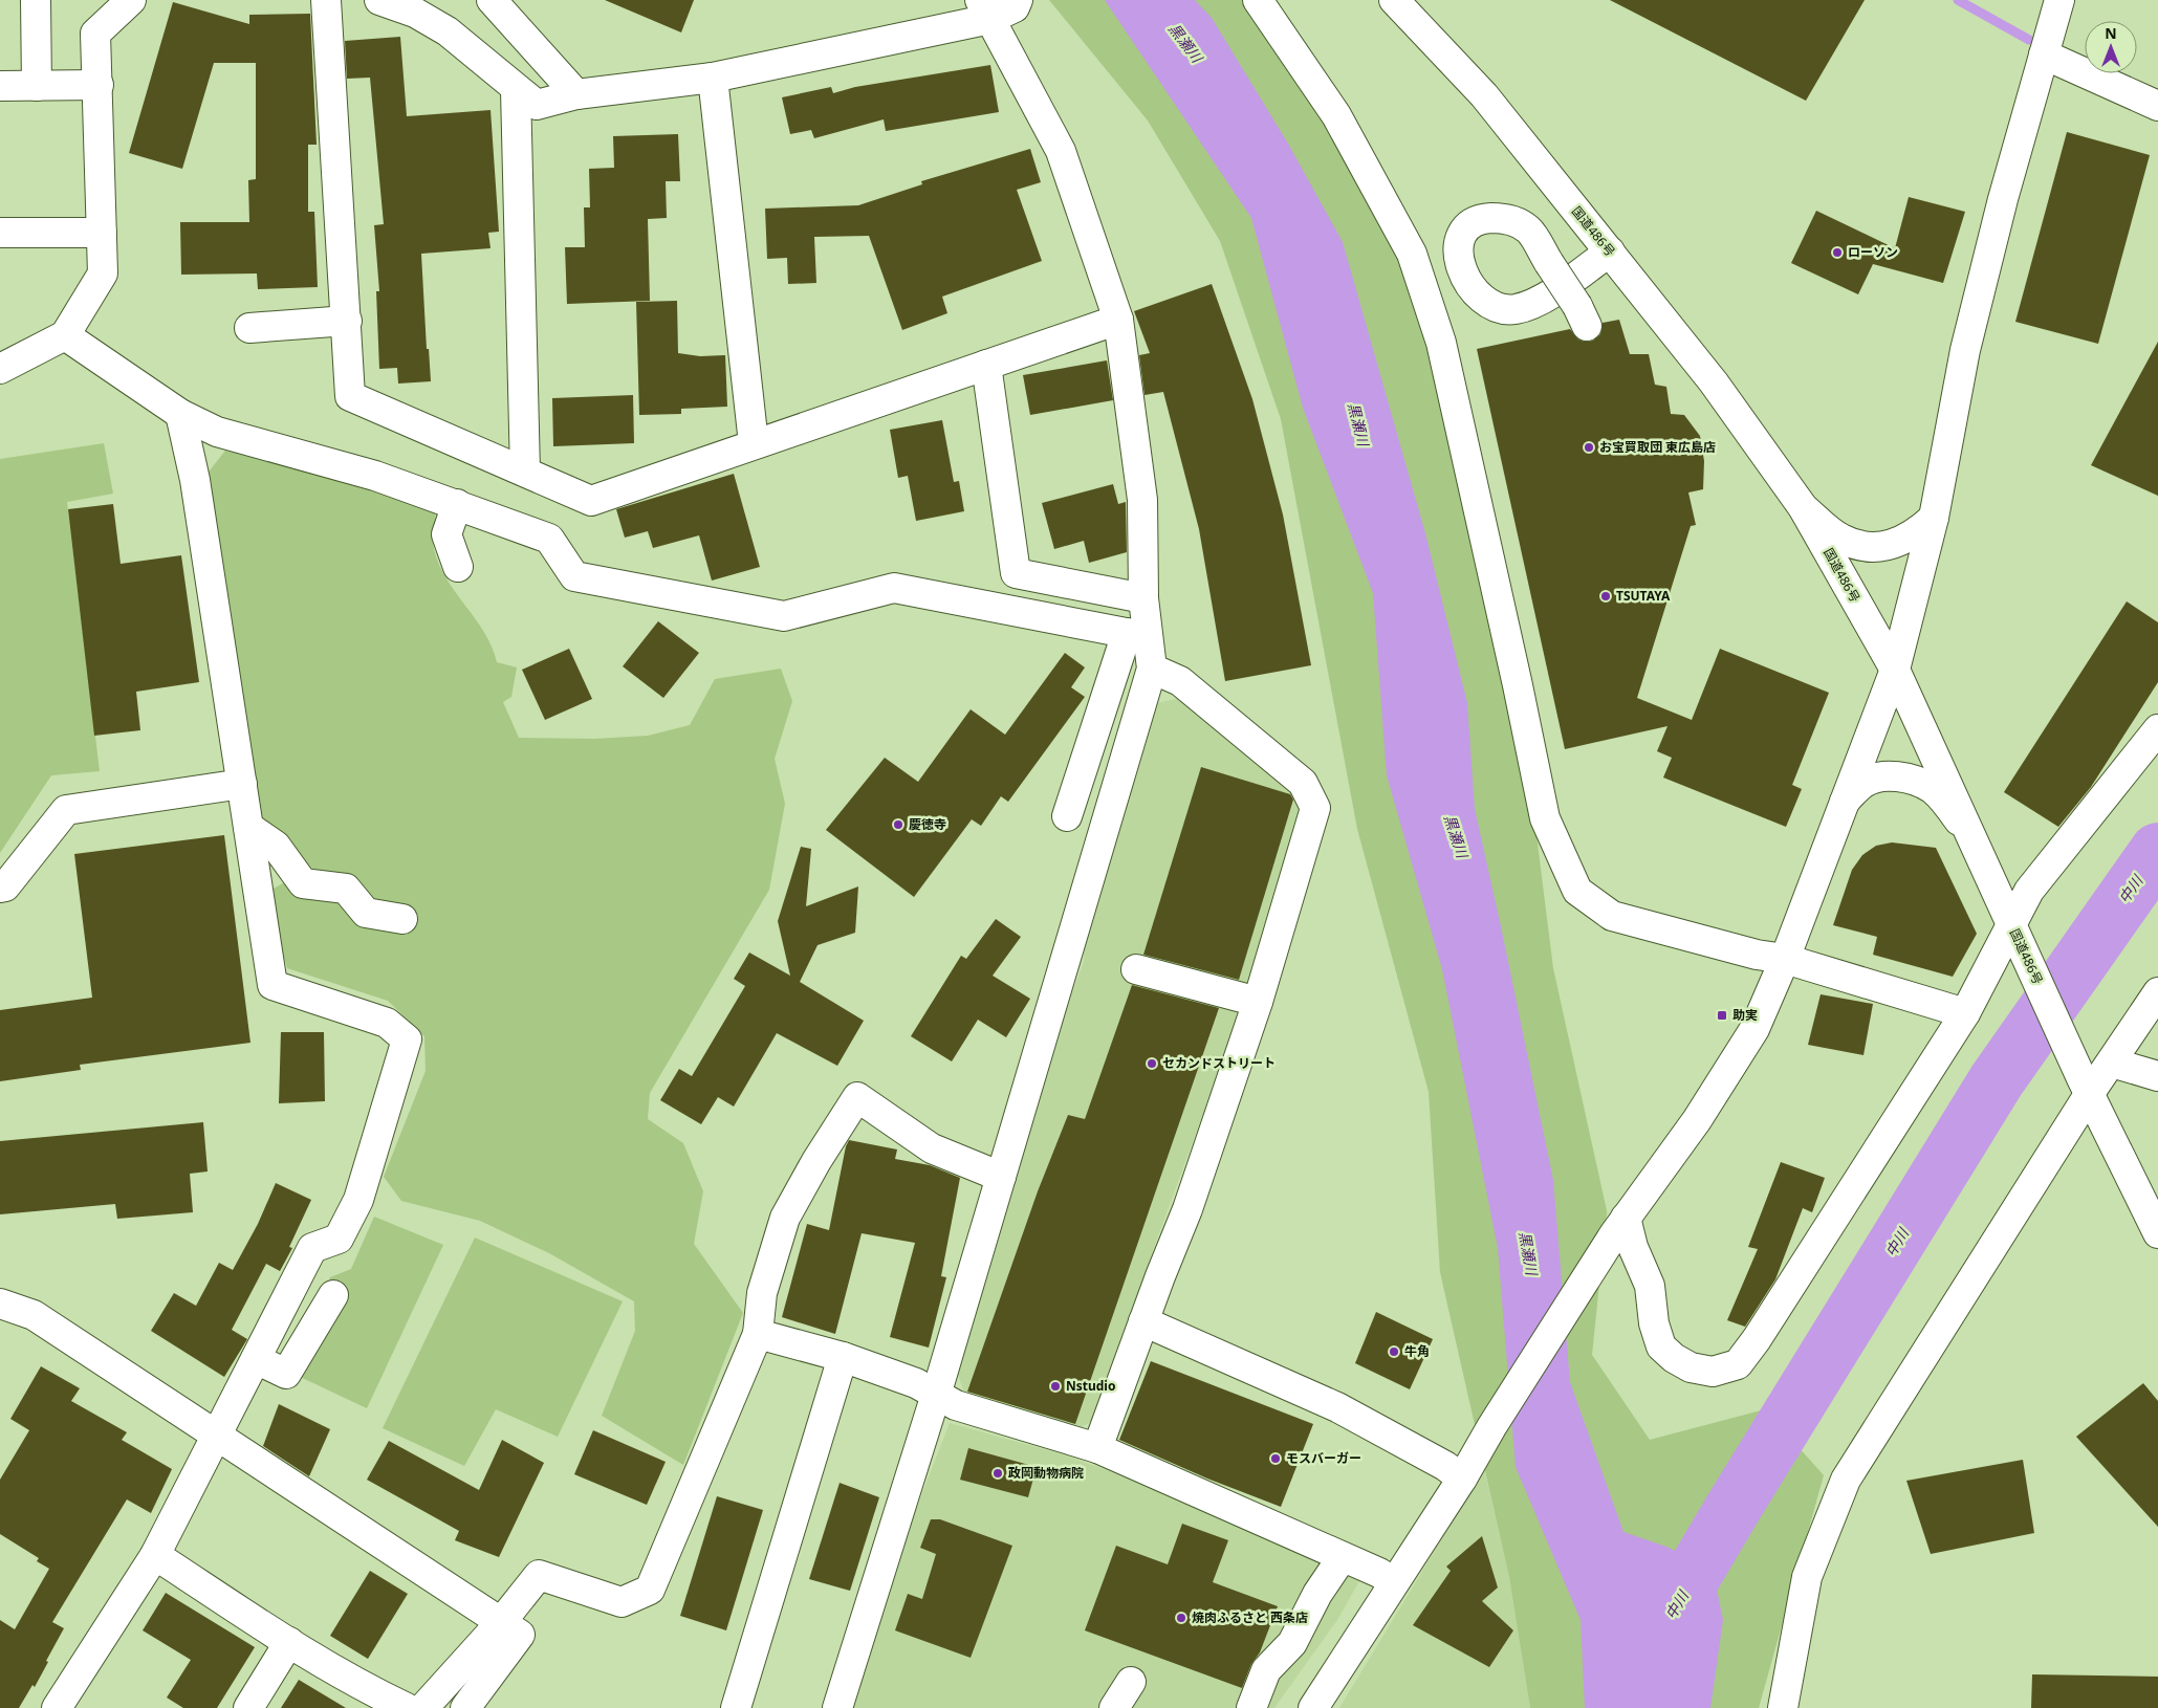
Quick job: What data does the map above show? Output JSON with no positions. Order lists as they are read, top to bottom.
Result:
{
  "streets": {
    "main road": ["国道486号"]
  },
  "water": ["黒瀬川", "中川"],
  "places": {
    "other": [
      "ローソン",
      "お宝買取団 東広島店",
      "TSUTAYA",
      "慶徳寺",
      "セカンドストリート",
      "牛角",
      "Nstudio",
      "モスバーガー",
      "政岡動物病院",
      "焼肉ふるさと 西条店"
    ],
    "transit": ["助実"]
  },
  "north": "top"
}
